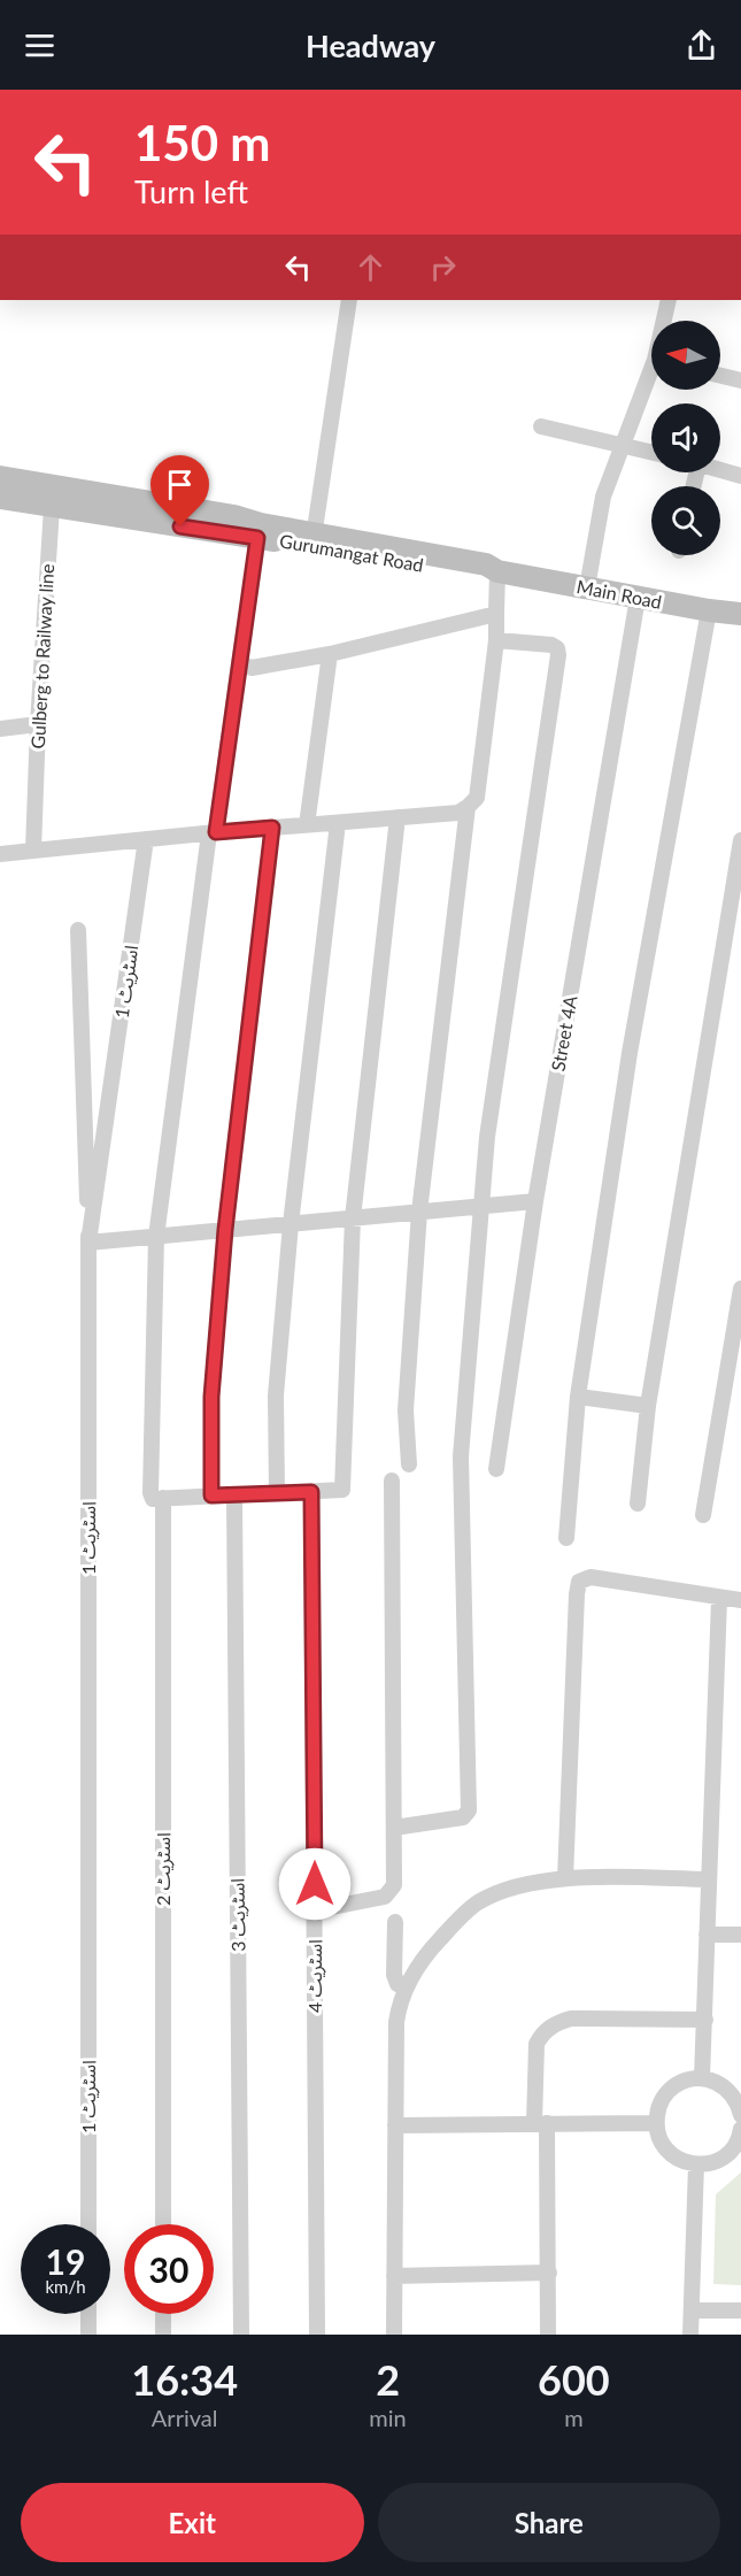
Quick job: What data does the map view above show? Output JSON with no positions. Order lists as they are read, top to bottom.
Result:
{
  "streets": {
    "street": [
      "Main Road",
      "Gulberg to Railway line",
      "اسٹریٹ 1",
      "Street 4A",
      "اسٹریٹ 2",
      "اسٹریٹ 3",
      "اسٹریٹ 4"
    ]
  },
  "crossings": [
    ["Main Road", "Gulberg to Railway line"],
    ["Main Road", "Street 4A"]
  ],
  "north": "left",
  "page": {
    "header": "Headway",
    "turn": ["150 m", "Turn left"],
    "speed": "19 km/h",
    "limit": "30",
    "eta": [
      "16:34",
      "Arrival",
      "2",
      "min",
      "600",
      "m"
    ],
    "buttons": ["Exit", "Share"]
  }
}
